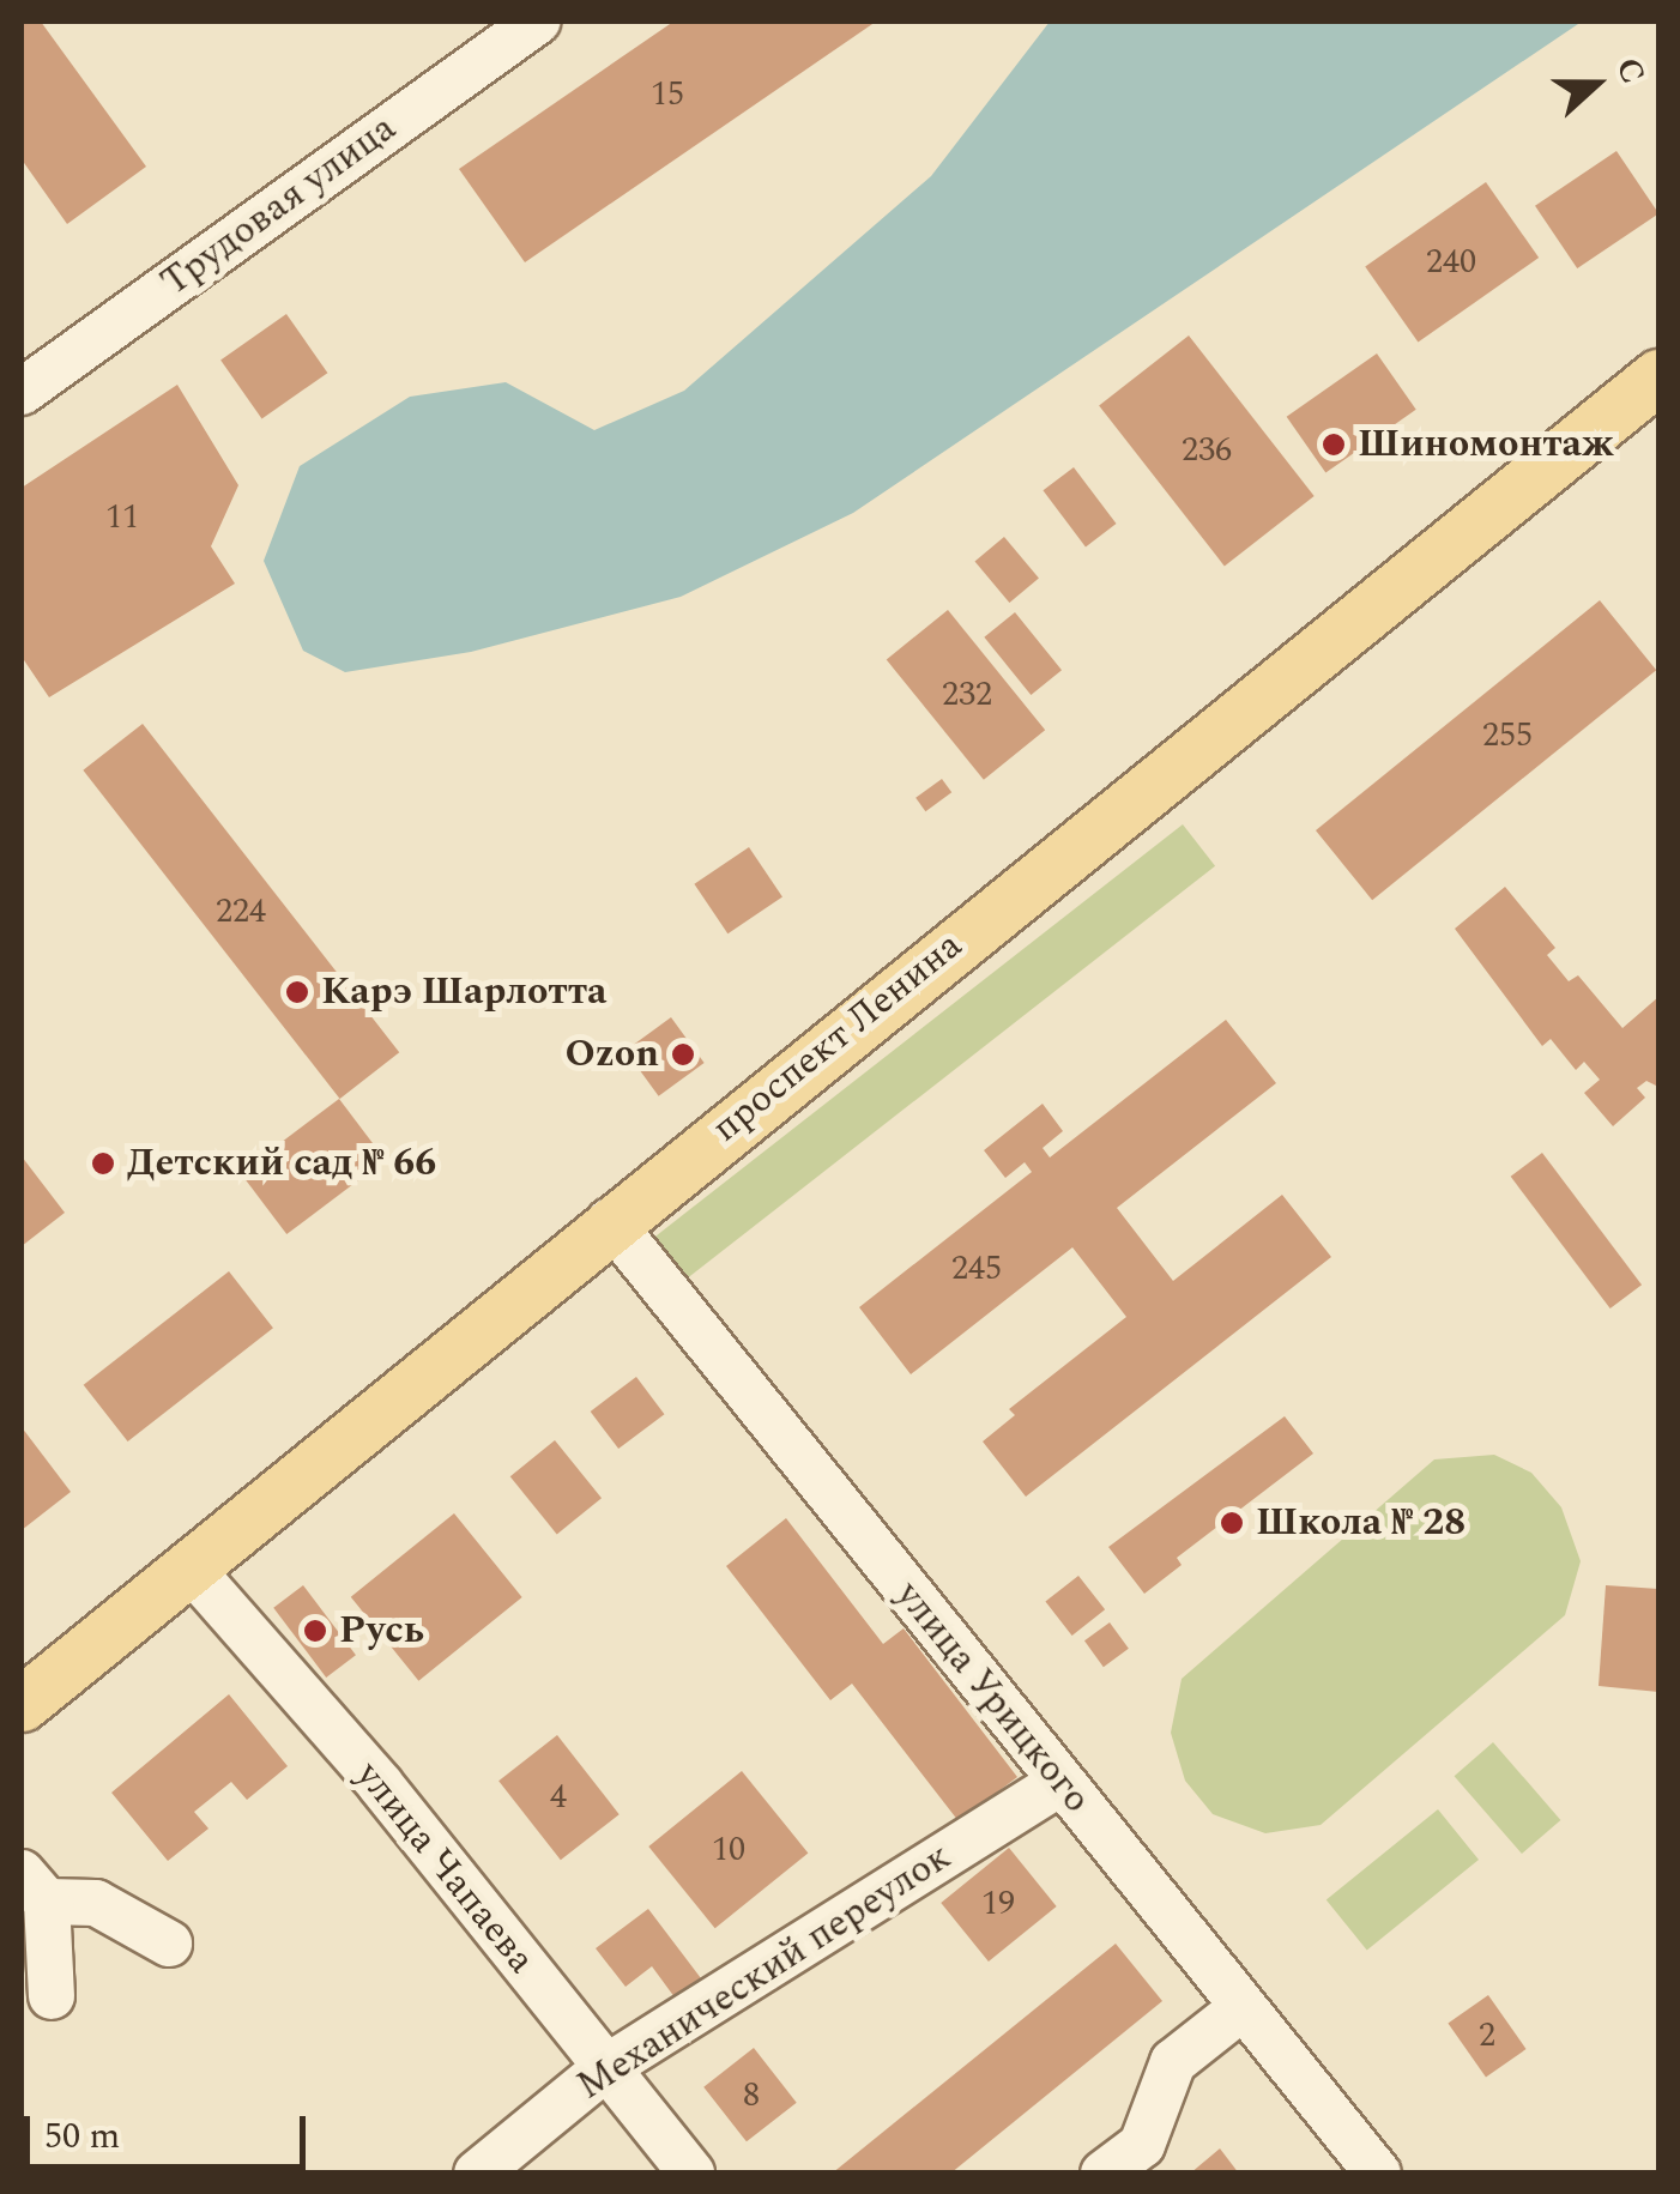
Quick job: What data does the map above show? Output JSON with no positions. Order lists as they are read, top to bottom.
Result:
{
  "streets": {
    "main road": ["проспект Ленина"],
    "street": [
      "Трудовая улица",
      "улица Урицкого",
      "улица Чапаева",
      "Механический переулок"
    ]
  },
  "crossings": [
    ["проспект Ленина", "улица Урицкого"],
    ["проспект Ленина", "улица Чапаева"],
    ["улица Урицкого", "Механический переулок"],
    ["улица Чапаева", "Механический переулок"]
  ],
  "places": [
    "Шиномонтаж",
    "Карэ Шарлотта",
    "Ozon",
    "Детский сад № 66",
    "Школа № 28",
    "Русь"
  ],
  "house_numbers": [
    "15",
    "240",
    "236",
    "11",
    "232",
    "255",
    "224",
    "245",
    "4",
    "10",
    "19",
    "2",
    "8"
  ],
  "scale_bar": "50 m",
  "north": "right"
}
